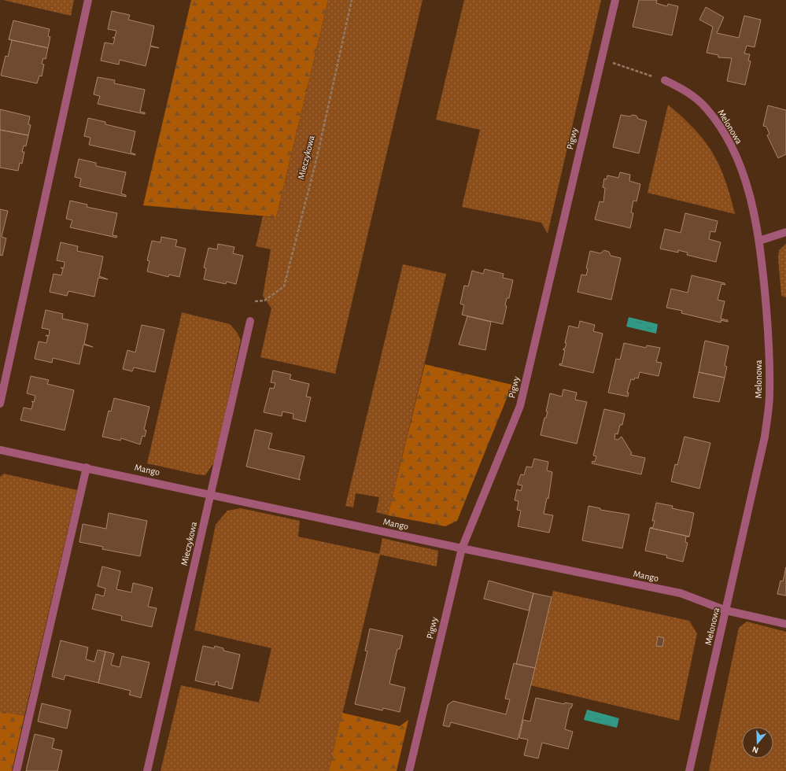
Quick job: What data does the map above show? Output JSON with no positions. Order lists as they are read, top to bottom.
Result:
{
  "streets": {
    "street": [
      "Melonowa",
      "Pigwy",
      "Mieczykowa",
      "Mango"
    ]
  },
  "crossings": [
    ["Melonowa", "Mango"],
    ["Pigwy", "Mango"],
    ["Mieczykowa", "Mango"]
  ],
  "north": "bottom"
}
